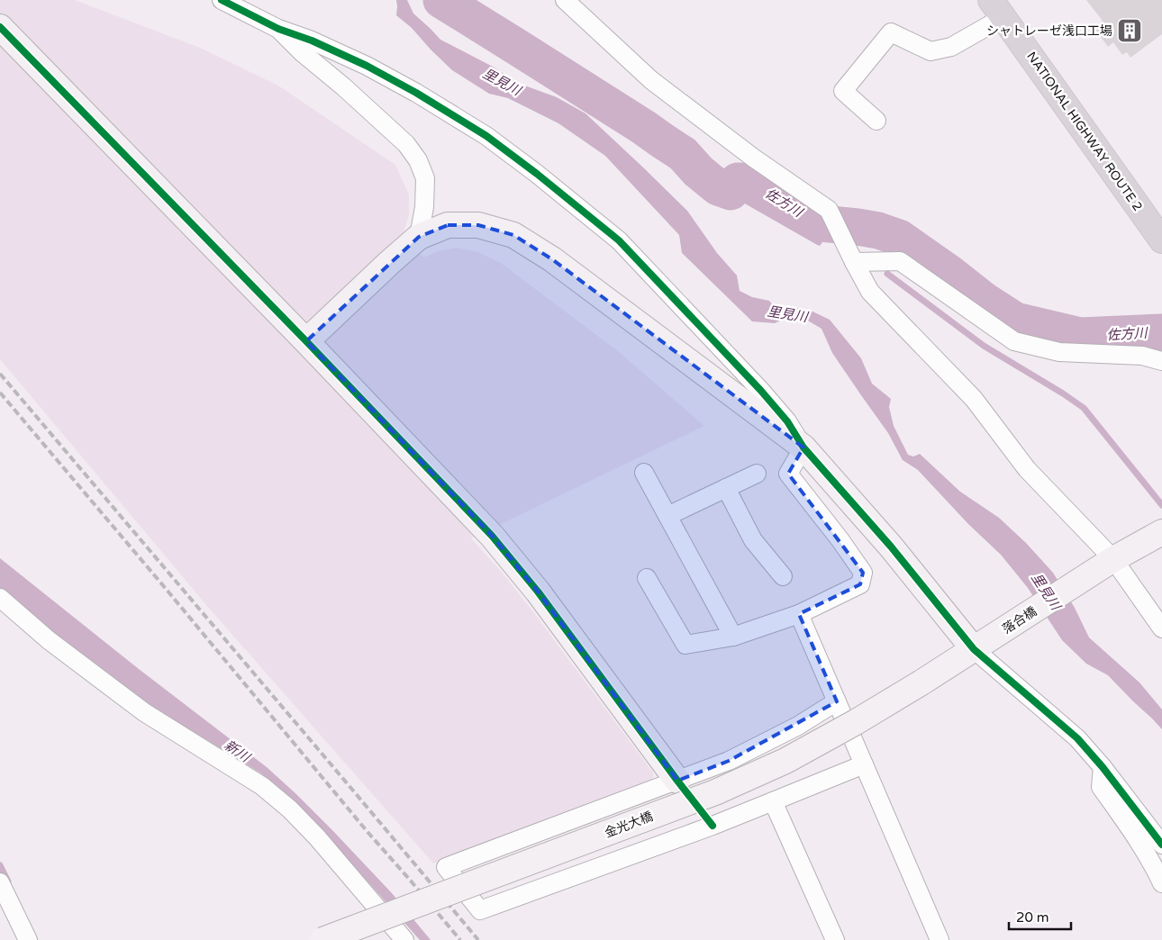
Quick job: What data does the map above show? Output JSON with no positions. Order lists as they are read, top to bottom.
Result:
{
  "streets": {
    "highway": ["NATIONAL HIGHWAY ROUTE 2"],
    "street": ["落合橋", "金光大橋"]
  },
  "crossings": [
    ["落合橋", "金光大橋"]
  ],
  "water": ["里見川", "佐方川", "新川"],
  "places": {
    "building": ["シャトレーゼ浅口工場"]
  },
  "scale_bar": "20 m"
}
